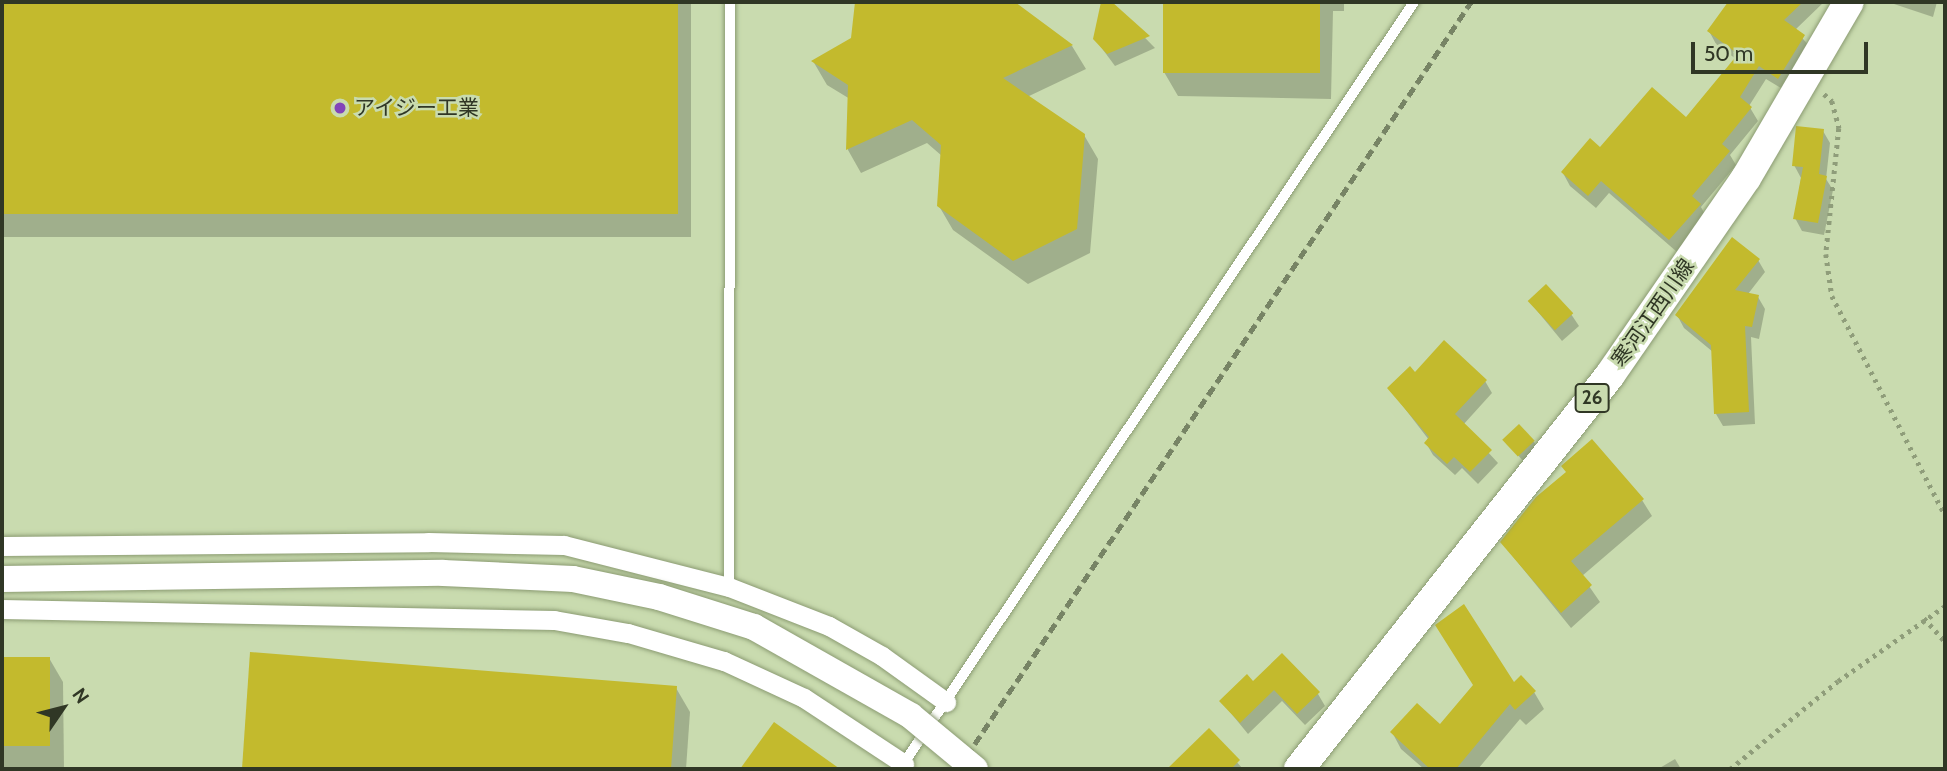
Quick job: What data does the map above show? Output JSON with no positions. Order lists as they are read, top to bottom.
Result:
{
  "streets": {
    "main road": ["寒河江西川線", "26"]
  },
  "places": ["アイジー工業"],
  "scale_bar": "50 m",
  "north": "top right"
}
